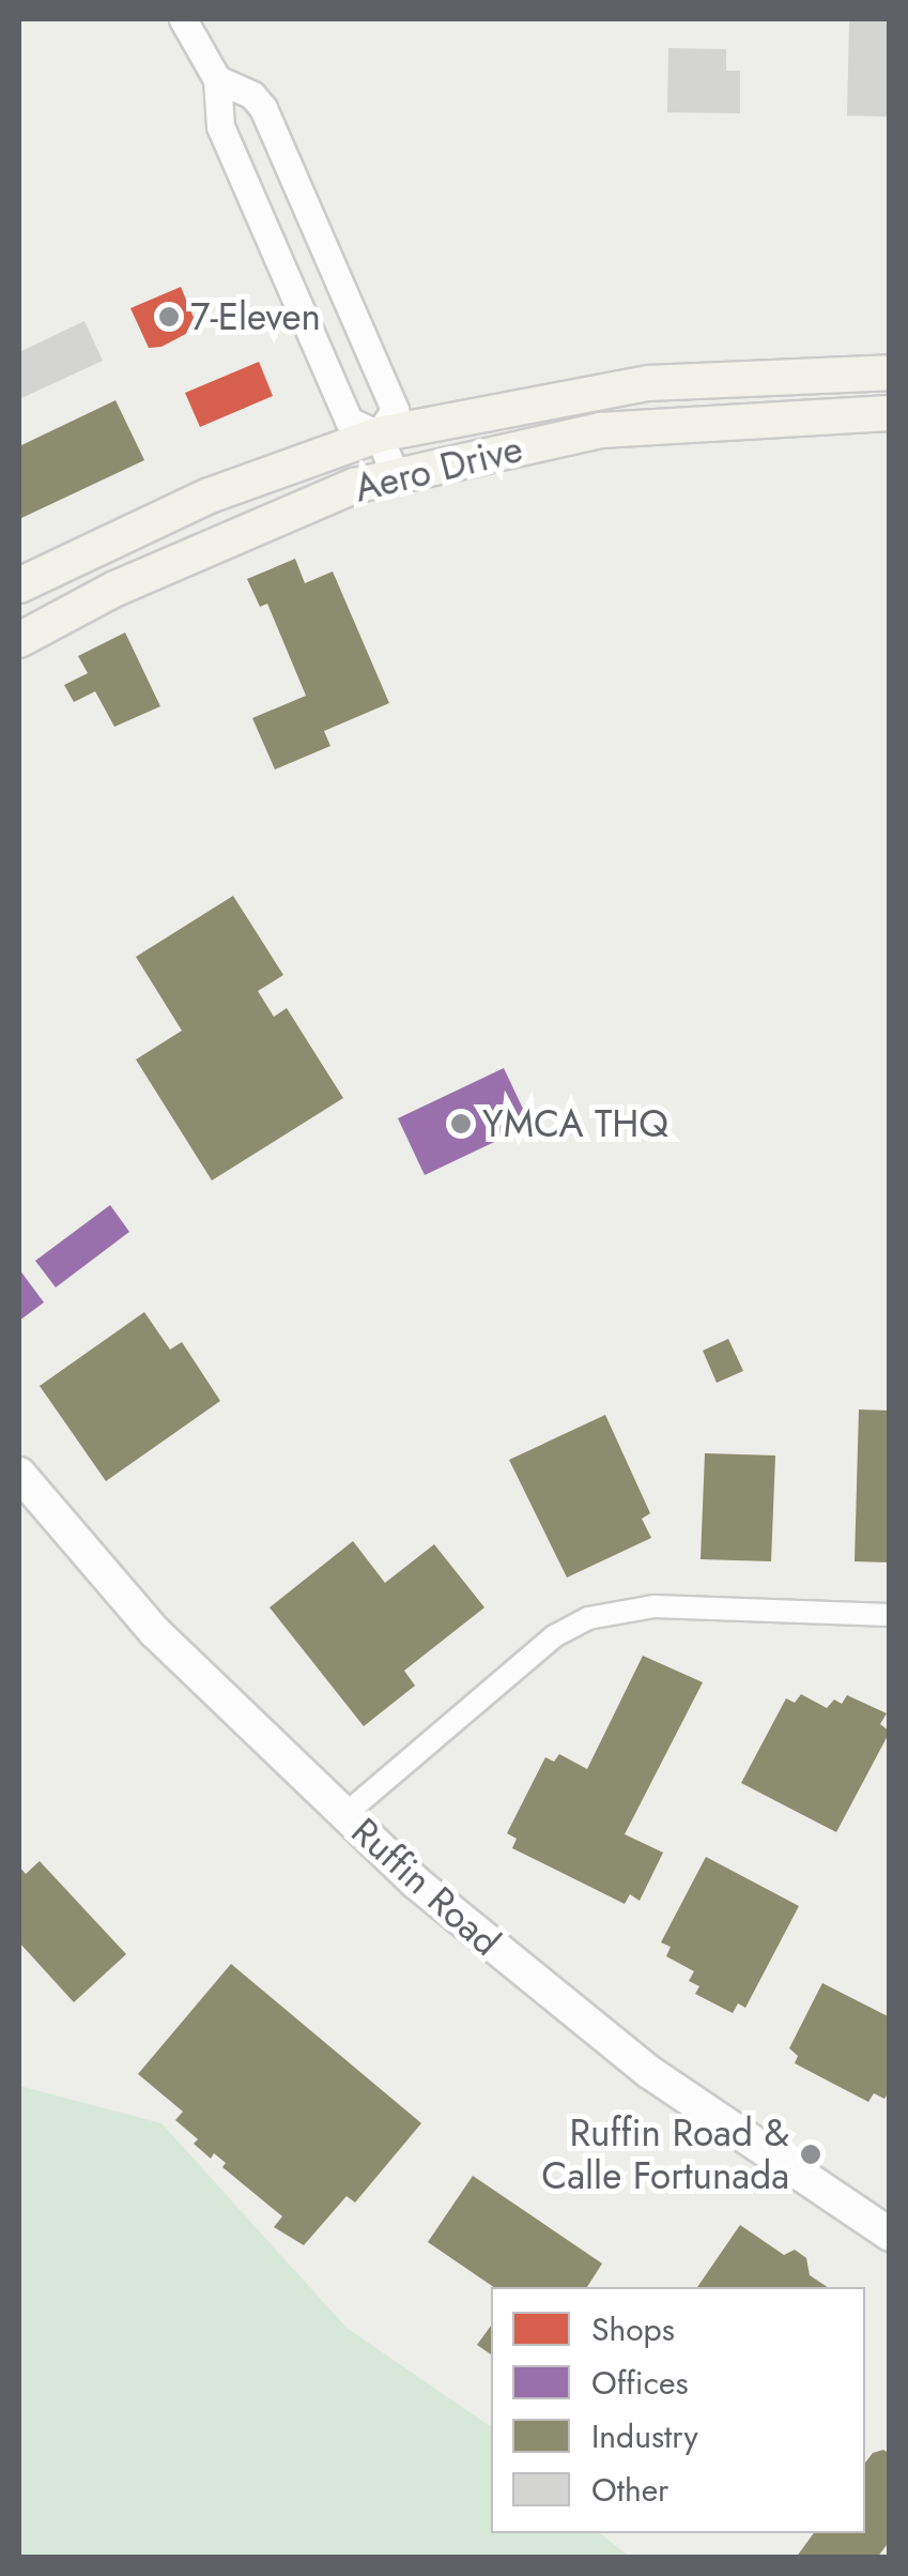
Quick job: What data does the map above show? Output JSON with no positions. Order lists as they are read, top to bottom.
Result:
{
  "streets": {
    "main road": ["Aero Drive", "Ruffin Road"]
  },
  "places": ["7-Eleven", "YMCA THQ", "Ruffin Road & Calle Fortunada"],
  "legend": [
    "Shops",
    "Offices",
    "Industry",
    "Other"
  ]
}
